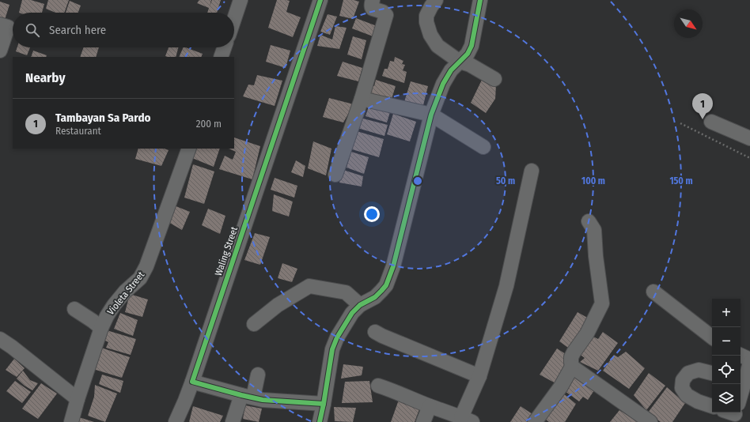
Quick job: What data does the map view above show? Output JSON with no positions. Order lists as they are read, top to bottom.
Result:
{
  "streets": {
    "street": ["Waling Street", "Violeta Street"]
  },
  "north": "bottom right",
  "page": {
    "search": "Search here",
    "heading": "Nearby",
    "pins": "1",
    "list": [
      {
        "mark": "1",
        "name": "Tambayan Sa Pardo",
        "note": "Restaurant",
        "value": "200 m"
      }
    ],
    "map_buttons": ["+", "−"]
  },
  "rings": ["50 m", "100 m", "150 m"]
}
